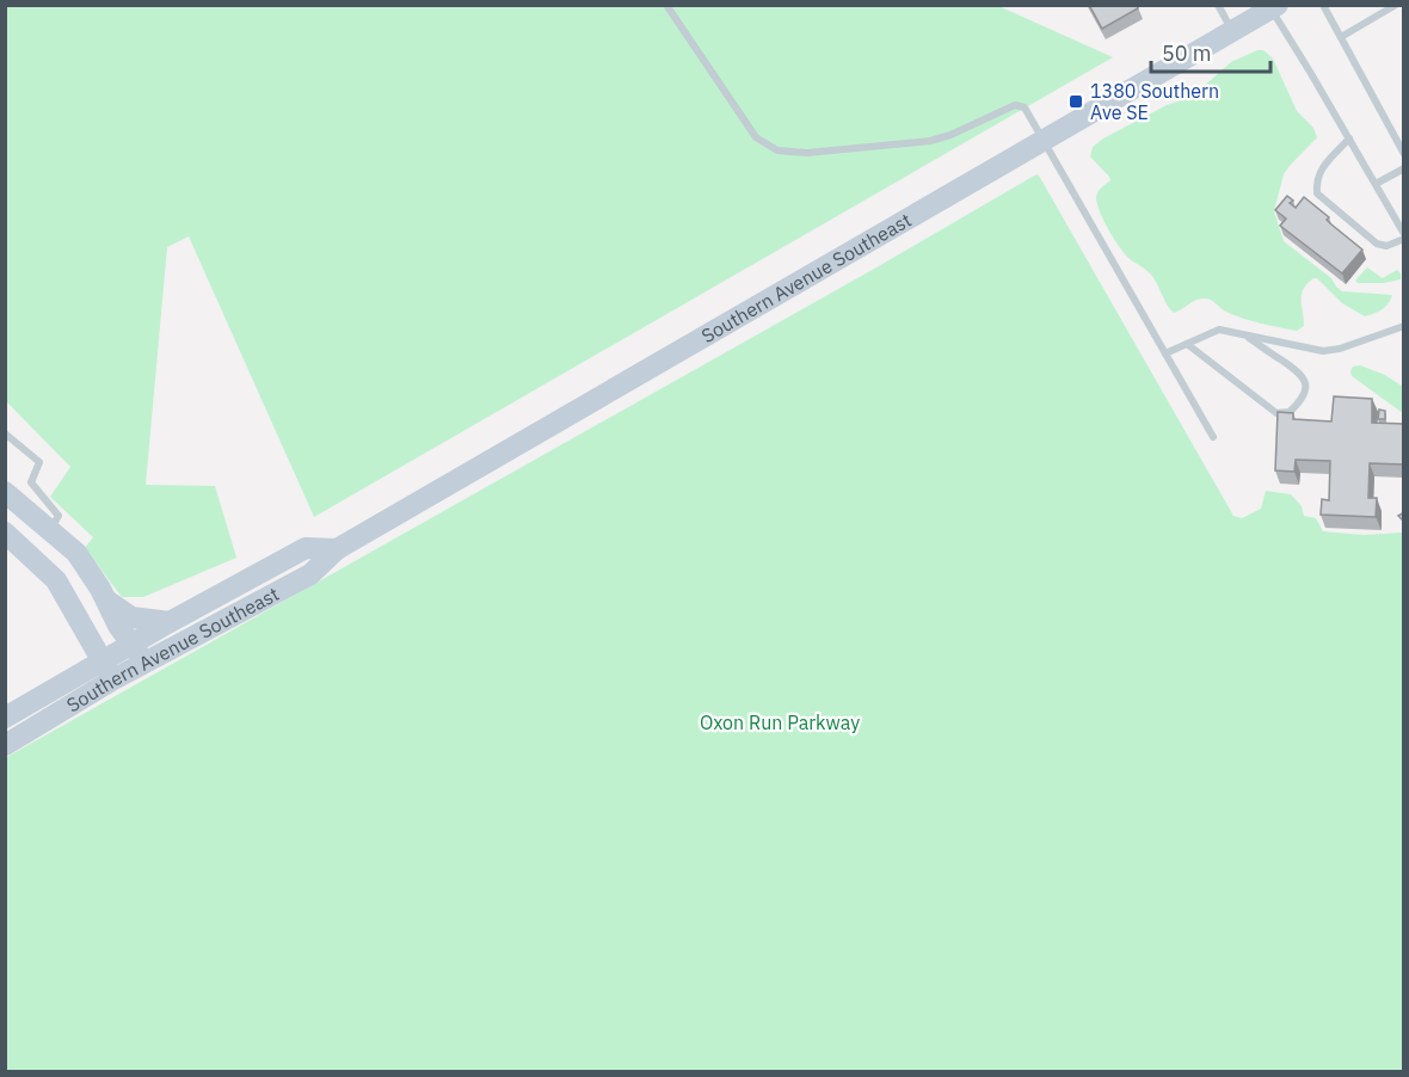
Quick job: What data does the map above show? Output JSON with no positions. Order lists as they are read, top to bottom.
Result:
{
  "streets": {
    "main road": ["Southern Avenue Southeast"]
  },
  "parks": ["Oxon Run Parkway"],
  "places": {
    "transit": ["1380 Southern Ave SE"]
  },
  "scale_bar": "50 m"
}
